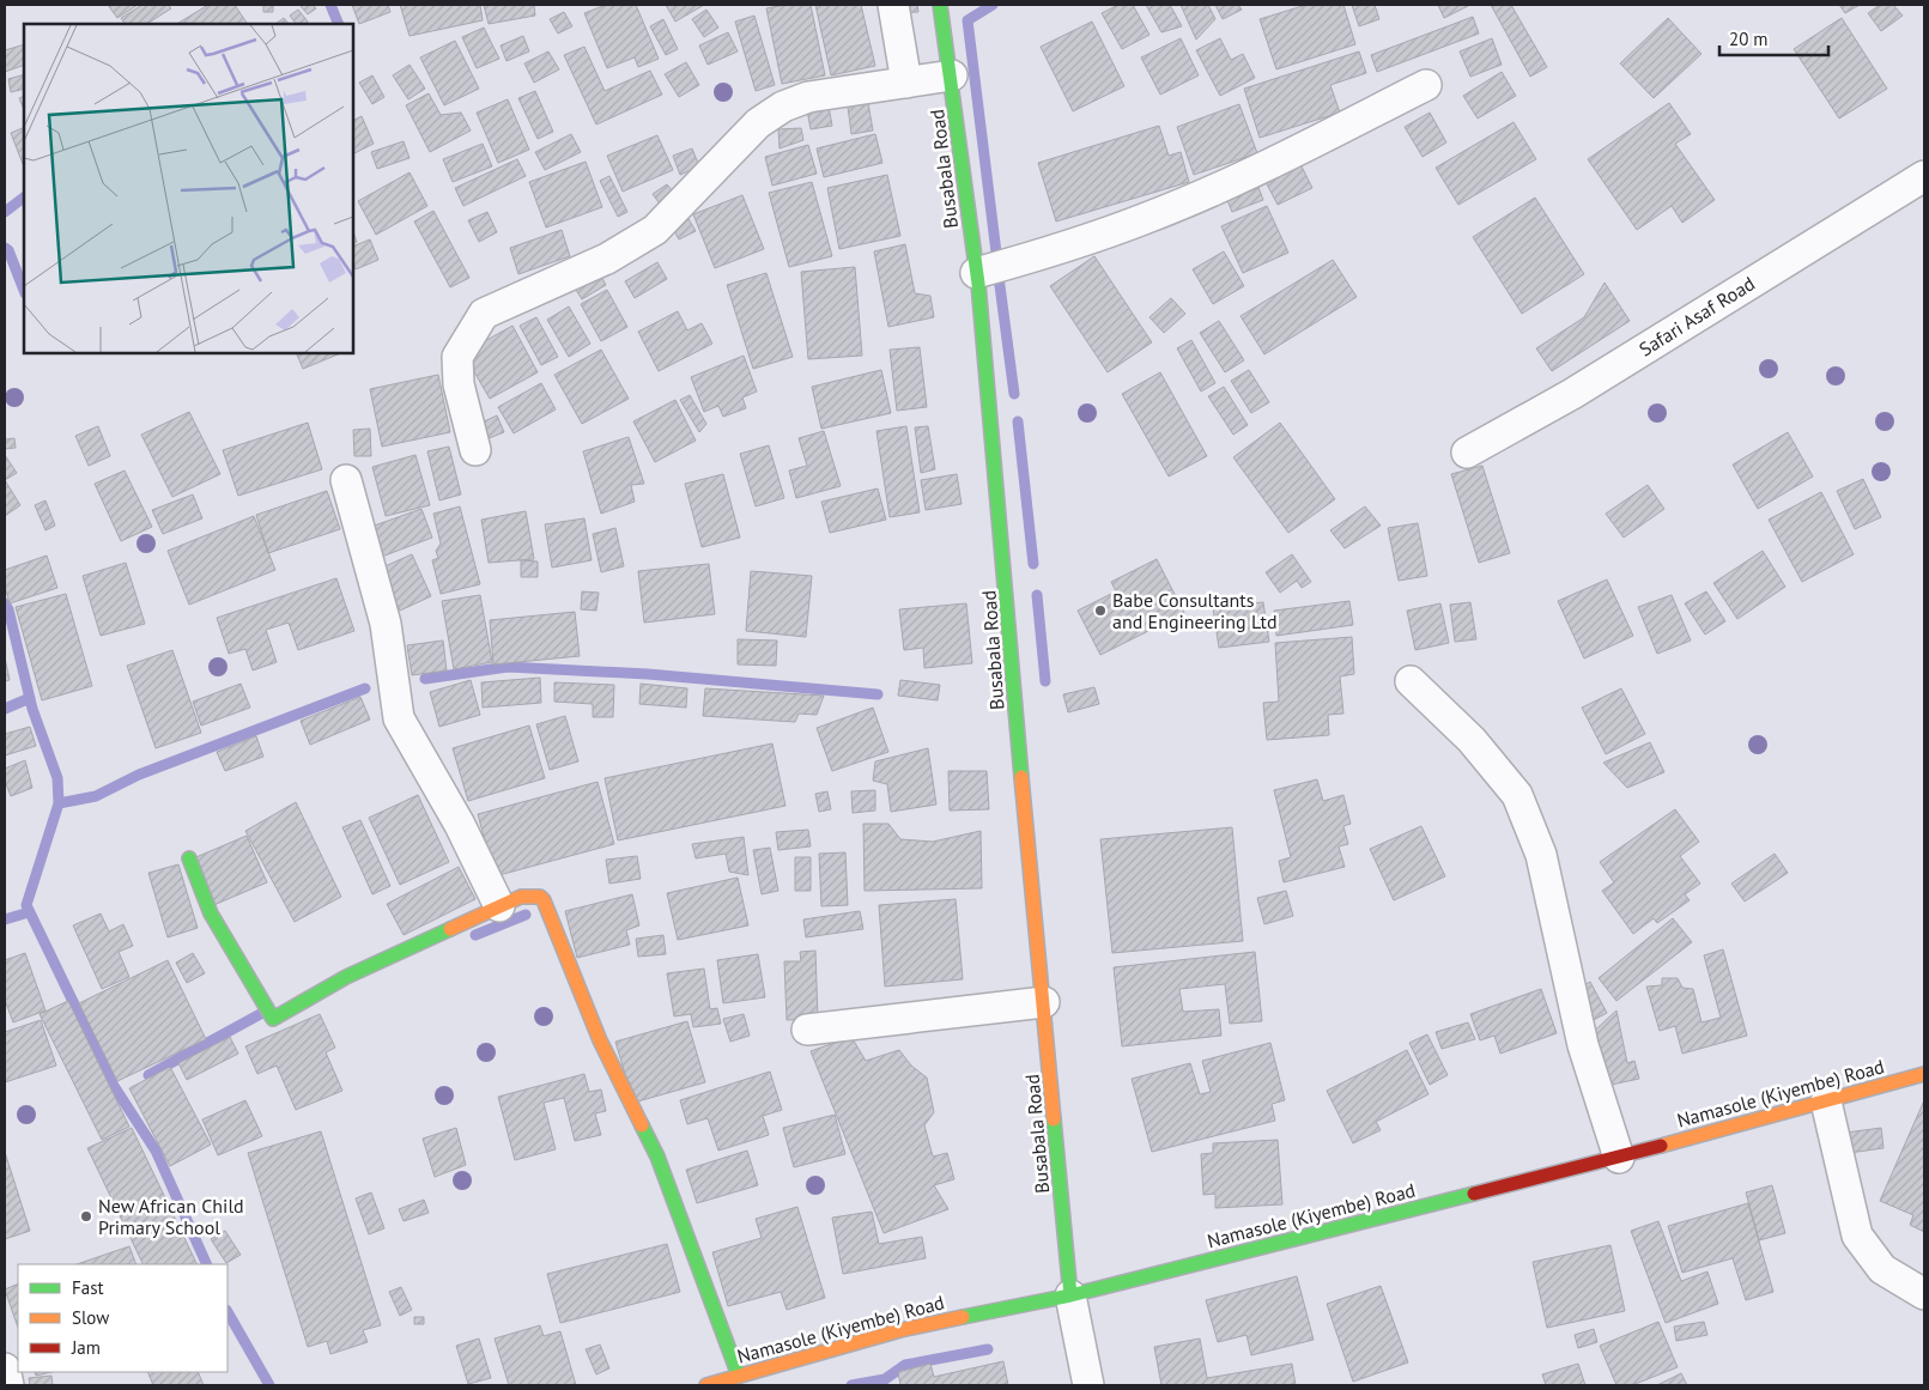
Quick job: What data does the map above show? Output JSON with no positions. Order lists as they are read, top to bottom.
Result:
{
  "streets": {
    "street": ["Busabala Road", "Safari Asaf Road", "Namasole (Kiyembe) Road"]
  },
  "crossings": [
    ["Busabala Road", "Namasole (Kiyembe) Road"]
  ],
  "places": ["Babe Consultants and Engineering Ltd", "New African Child Primary School"],
  "legend": ["Fast", "Slow", "Jam"],
  "scale_bar": "20 m"
}
